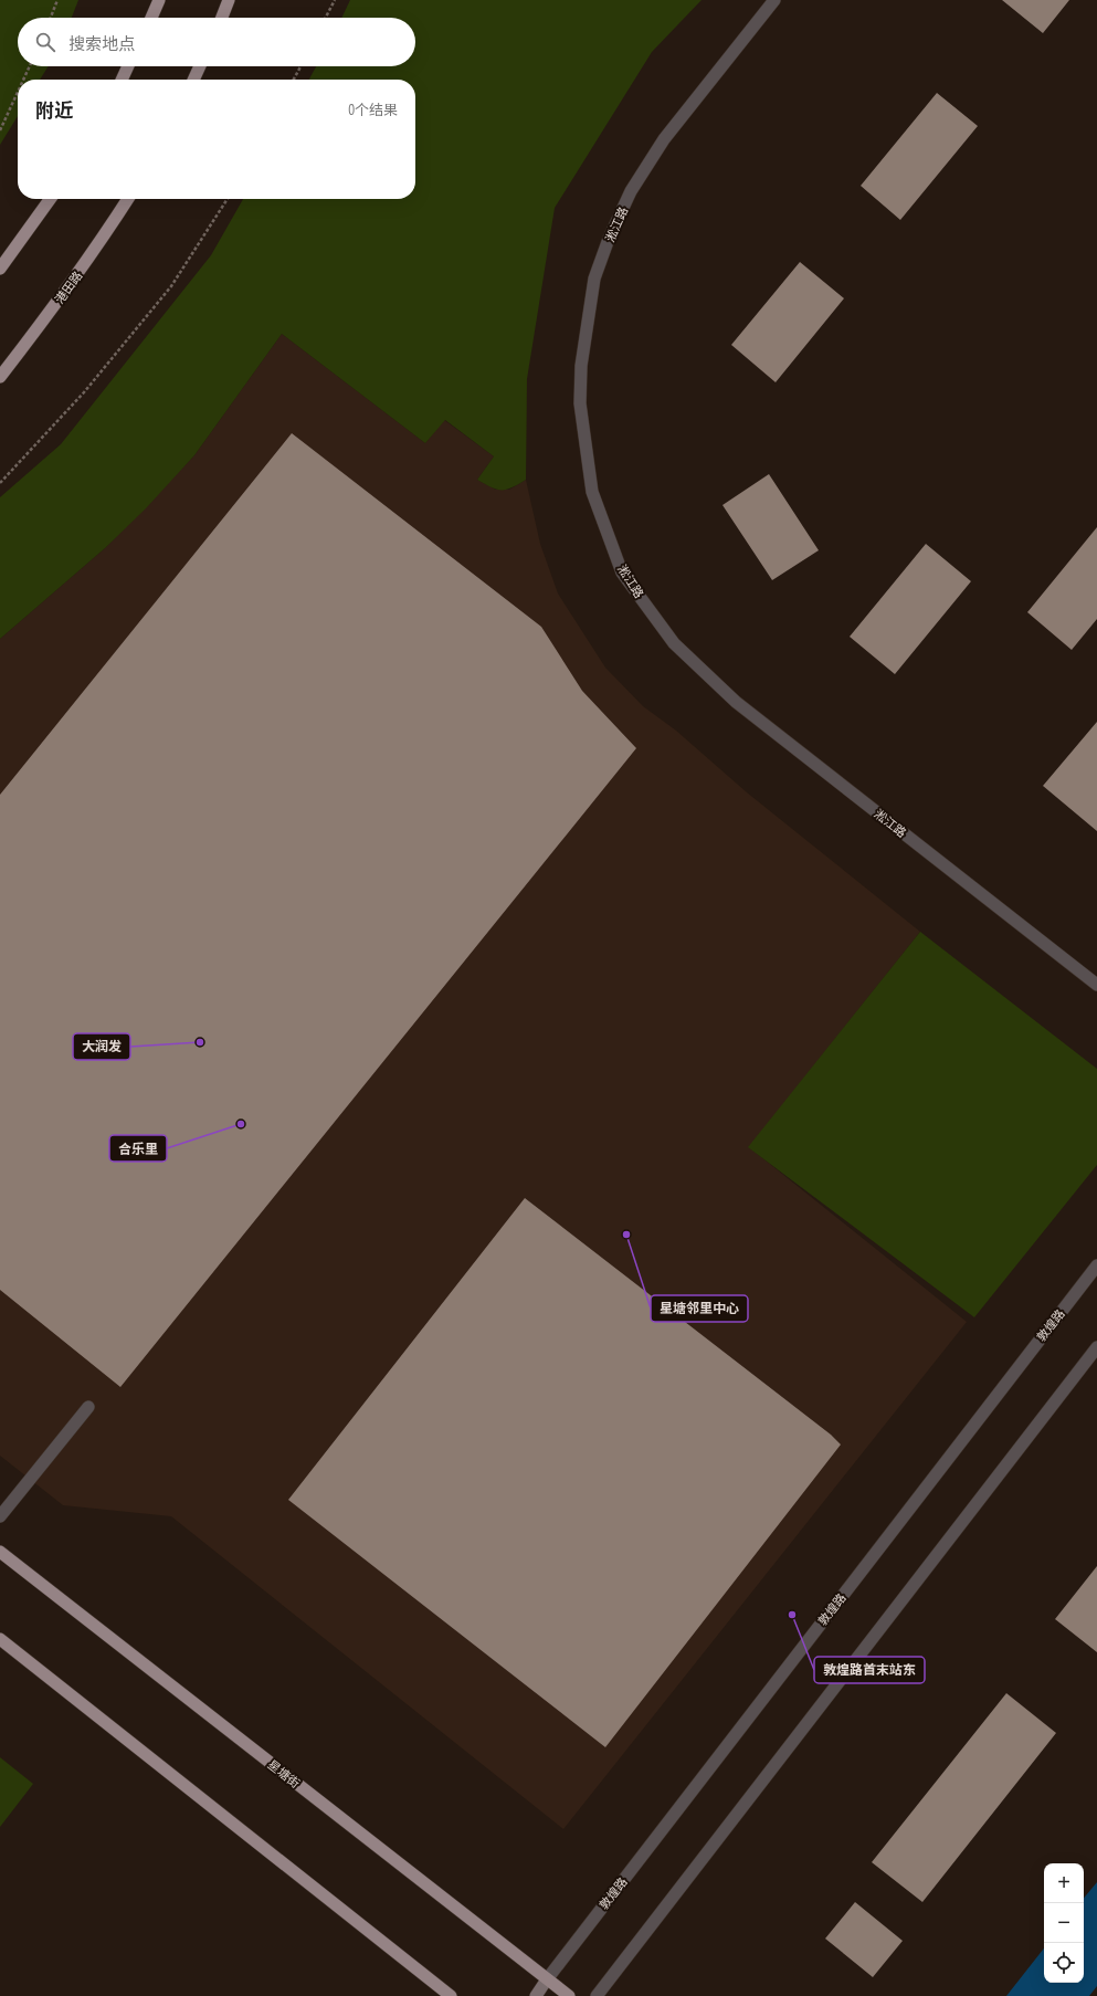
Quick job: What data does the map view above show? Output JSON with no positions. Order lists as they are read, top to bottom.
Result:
{
  "streets": {
    "main road": ["港田路", "敦煌路", "星塘街"],
    "street": ["淞江路"]
  },
  "crossings": [
    ["敦煌路", "星塘街"]
  ],
  "places": [
    "大润发",
    "合乐里",
    "星塘邻里中心",
    "敦煌路首末站东"
  ],
  "page": {
    "search": "搜索地点",
    "heading": ["附近", "0个结果"],
    "map_buttons": ["+", "−"]
  }
}
